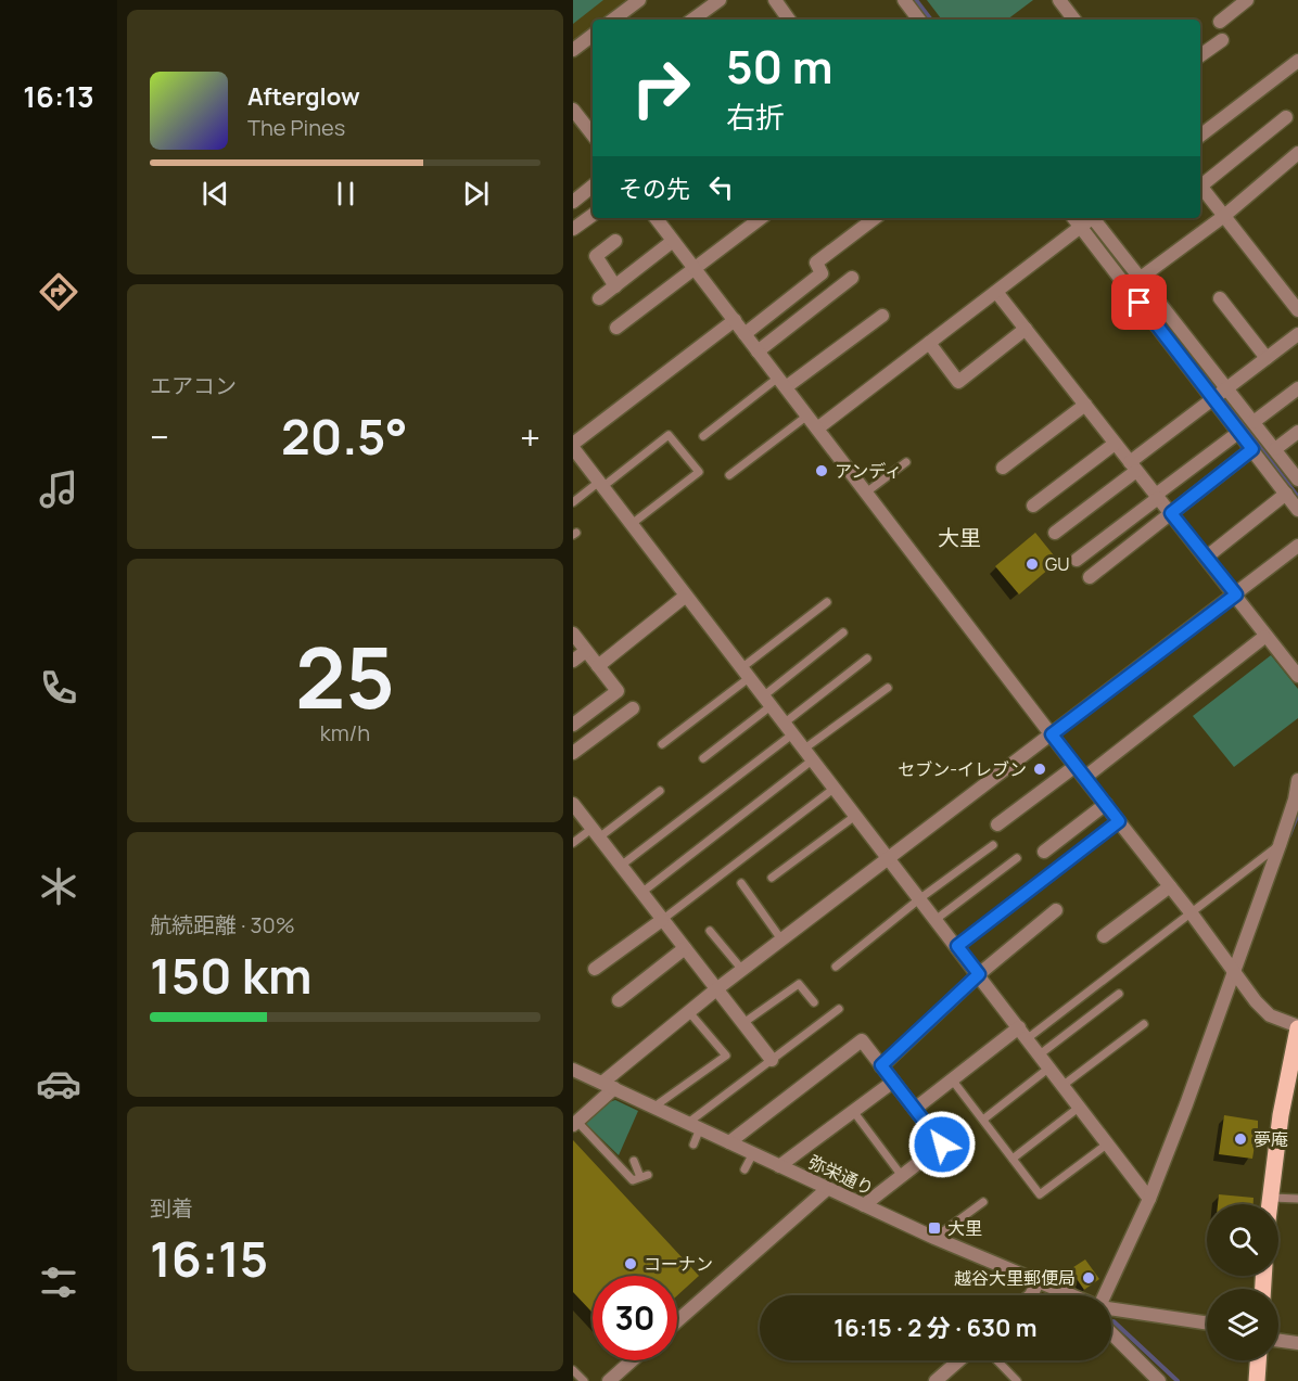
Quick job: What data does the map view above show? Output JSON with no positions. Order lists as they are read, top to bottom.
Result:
{
  "streets": {
    "street": ["弥栄通り"]
  },
  "districts": ["大里"],
  "places": {
    "other": [
      "アンディ",
      "GU",
      "セブン-イレブン",
      "夢庵",
      "コーナン",
      "越谷大里郵便局"
    ],
    "transit": ["大里"]
  },
  "page": {
    "tabs": "16:13",
    "turn": ["50 m", "右折"],
    "song": ["Afterglow", "The Pines"],
    "then": "その先",
    "tile": [
      "エアコン",
      ["25", "km/h"],
      ["航続距離 · 30%", "150 km"],
      ["到着", "16:15"]
    ],
    "heat": ["−", "20.5°", "+"],
    "limit": "30",
    "trip": "16:15 · 2 分 · 630 m"
  }
}
